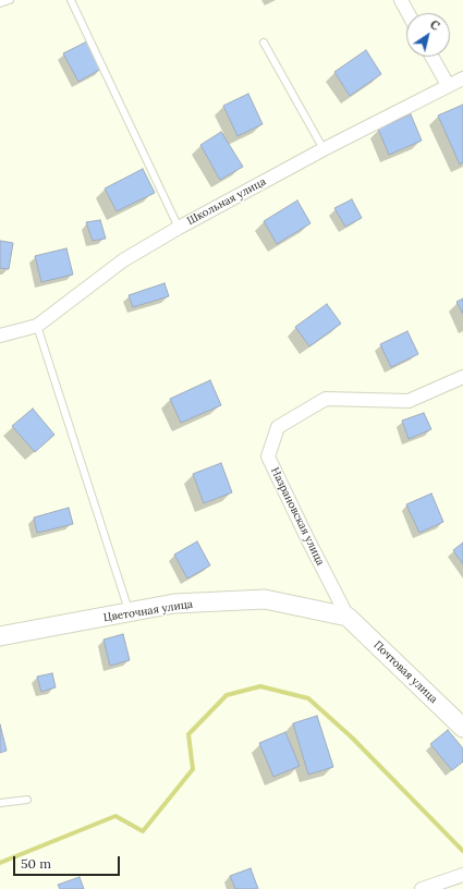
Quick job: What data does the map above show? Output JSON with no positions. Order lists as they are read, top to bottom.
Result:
{
  "streets": {
    "street": [
      "Школьная улица",
      "Назрановская улица",
      "Цветочная улица",
      "Почтовая улица"
    ]
  },
  "crossings": [
    ["Назрановская улица", "Цветочная улица"],
    ["Назрановская улица", "Почтовая улица"],
    ["Цветочная улица", "Почтовая улица"]
  ],
  "scale_bar": "50 m",
  "north": "top right"
}
